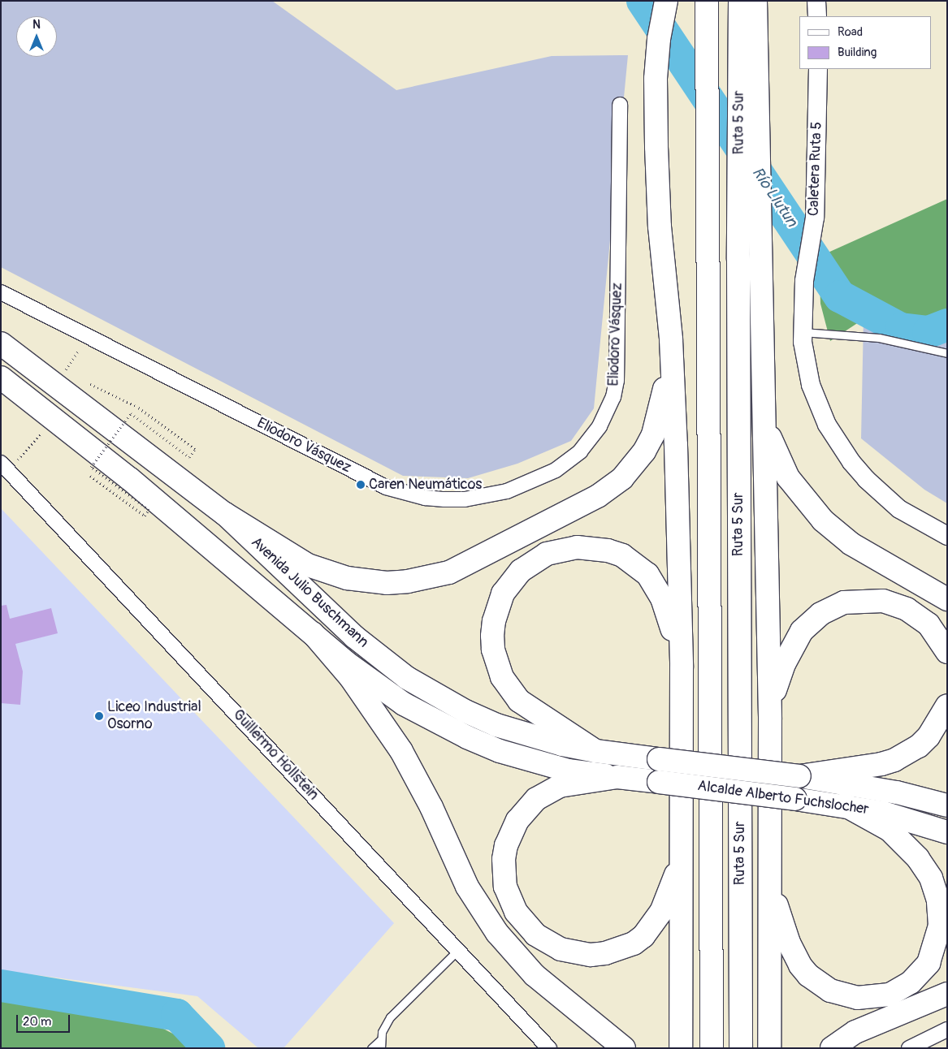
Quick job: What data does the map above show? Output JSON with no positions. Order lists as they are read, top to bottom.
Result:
{
  "streets": {
    "main road": ["Ruta 5 Sur", "Avenida Julio Buschmann", "Alcalde Alberto Fuchslocher"],
    "street": ["Caletera Ruta 5", "Eliodoro Vásquez", "Guillermo Hollstein"]
  },
  "crossings": [
    ["Avenida Julio Buschmann", "Alcalde Alberto Fuchslocher"]
  ],
  "water": ["Río Llutun"],
  "places": ["Caren Neumáticos", "Liceo Industrial Osorno"],
  "legend": ["Road", "Building"],
  "scale_bar": "20 m",
  "north": "top"
}
